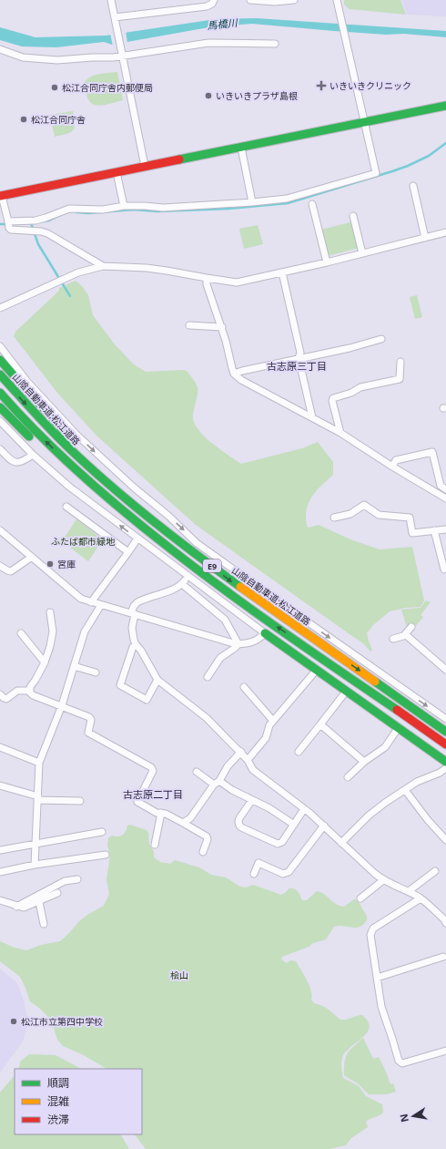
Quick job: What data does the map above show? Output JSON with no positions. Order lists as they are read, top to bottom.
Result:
{
  "streets": {
    "main road": ["山陰自動車道;松江道路", "E9"]
  },
  "districts": ["古志原三丁目", "古志原二丁目"],
  "water": ["馬橋川"],
  "parks": ["ふたば都市緑地", "桧山"],
  "places": {
    "health": ["いきいきクリニック"],
    "other": [
      "松江合同庁舎内郵便局",
      "いきいきプラザ島根",
      "松江合同庁舎",
      "宮庫",
      "松江市立第四中学校"
    ]
  },
  "legend": ["順調", "混雑", "渋滞"],
  "north": "left"
}
